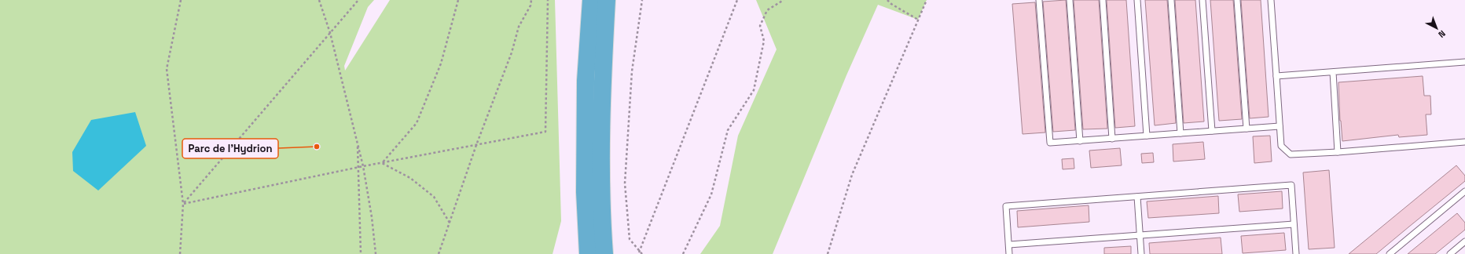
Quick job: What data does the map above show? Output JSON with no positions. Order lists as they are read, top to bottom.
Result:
{
  "places": ["Parc de l'Hydrion"],
  "north": "bottom right"
}
